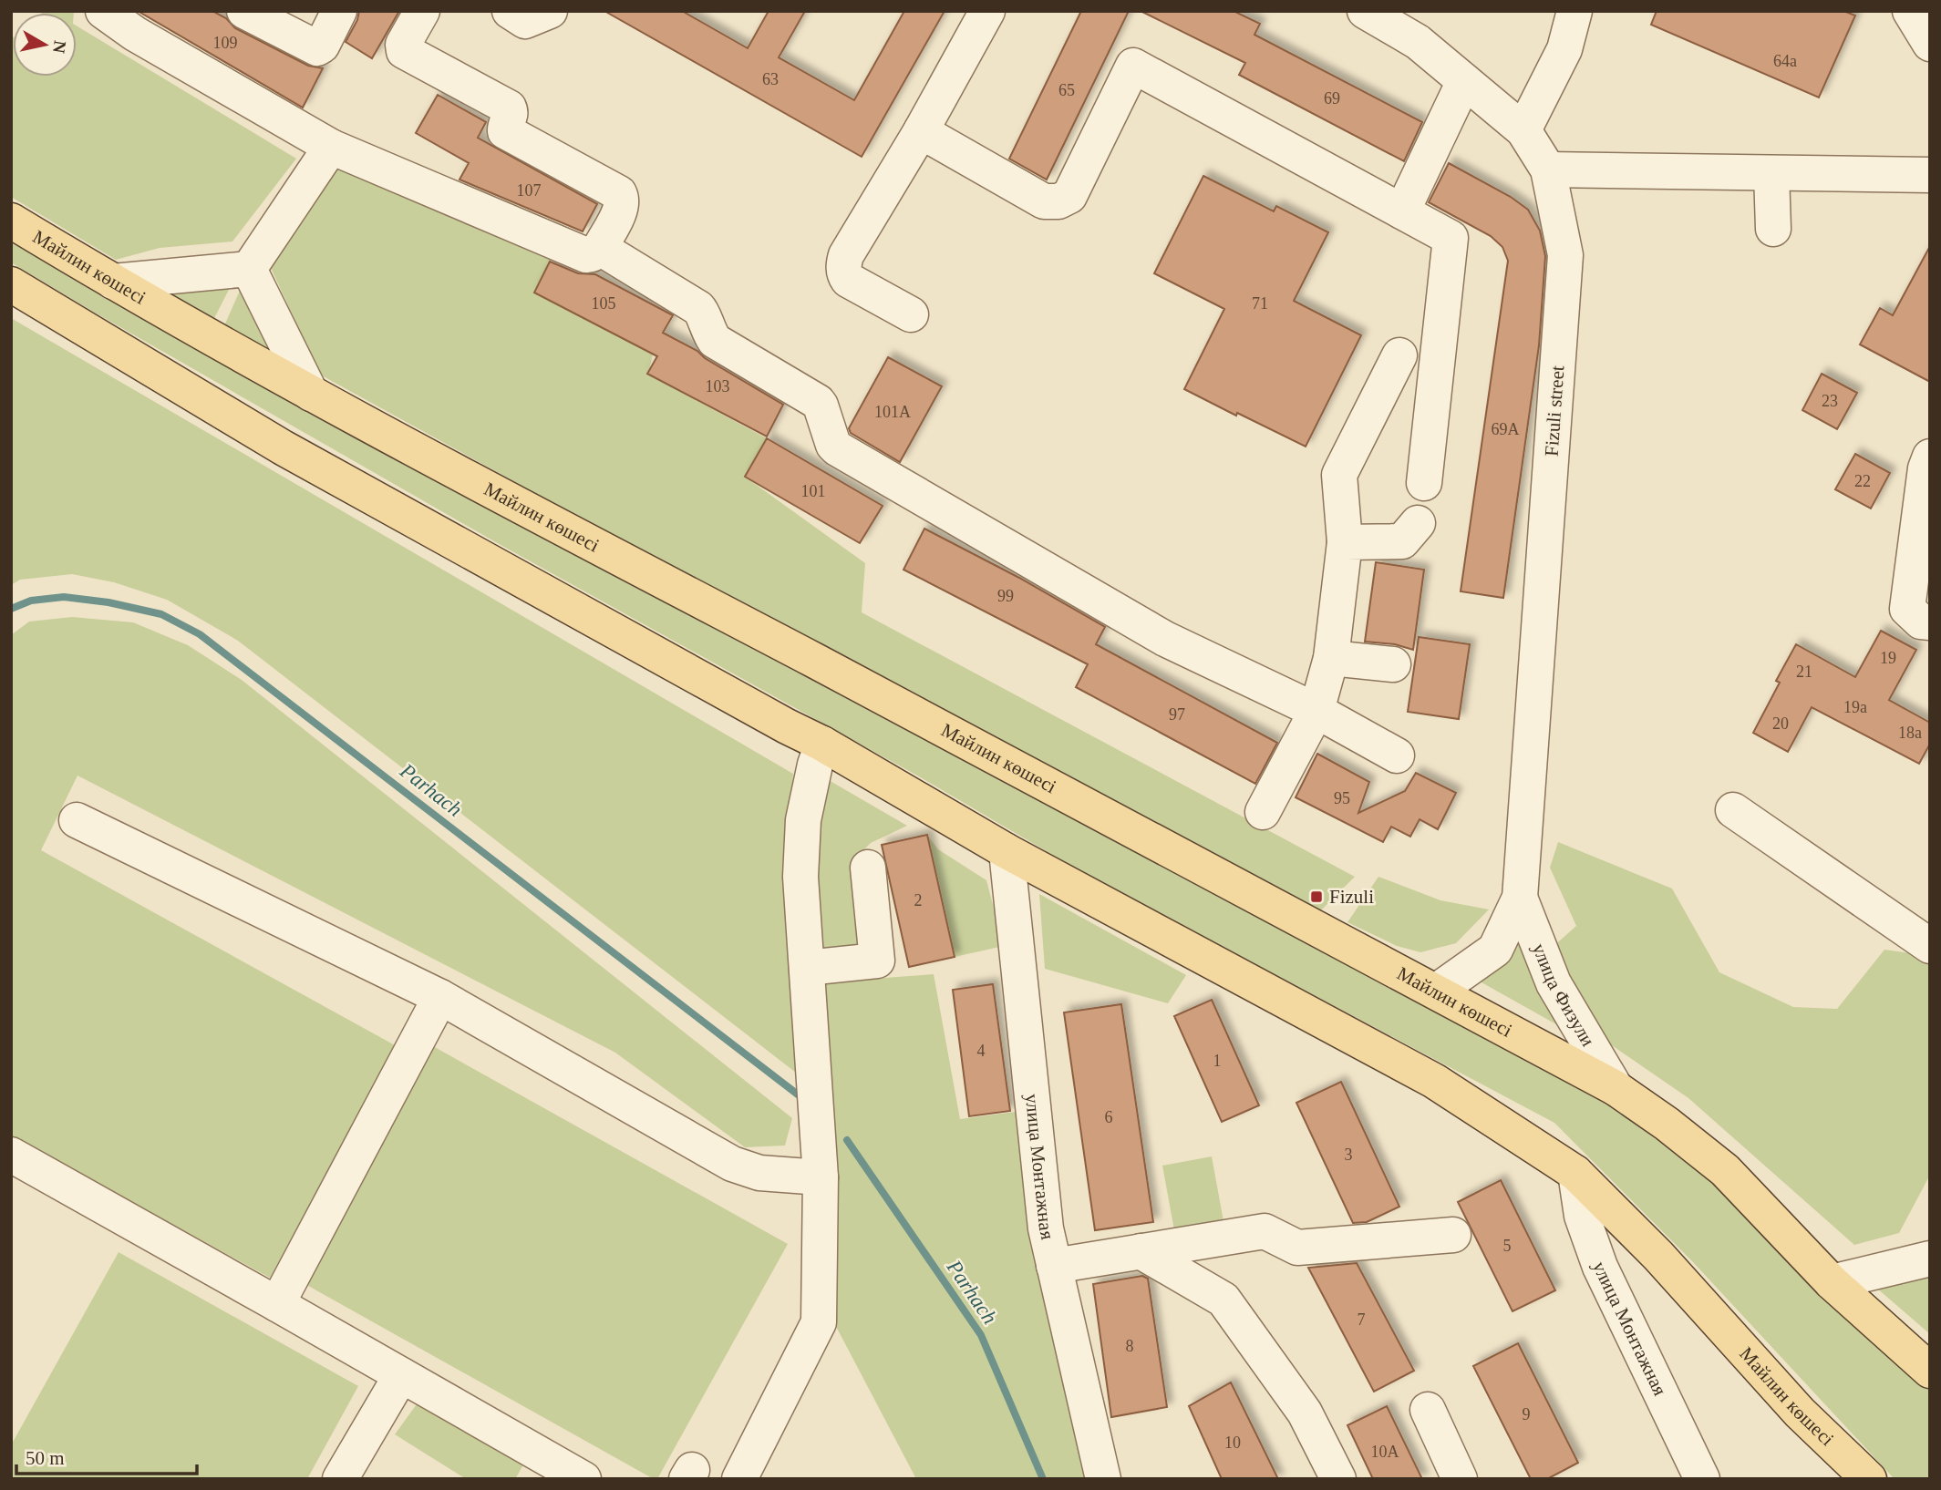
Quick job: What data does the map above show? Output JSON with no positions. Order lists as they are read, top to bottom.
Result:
{
  "streets": {
    "main road": ["Майлин көшесі"],
    "street": ["Fizuli street", "улица Физули", "улица Монтажная"]
  },
  "crossings": [
    ["Майлин көшесі", "улица Физули"],
    ["Майлин көшесі", "улица Монтажная"],
    ["Fizuli street", "улица Физули"]
  ],
  "water": ["Parhach"],
  "places": {
    "transit": ["Fizuli"]
  },
  "house_numbers": [
    "109",
    "64а",
    "63",
    "65",
    "69",
    "107",
    "105",
    "71",
    "103",
    "23",
    "101А",
    "69А",
    "22",
    "101",
    "99",
    "19",
    "21",
    "19а",
    "97",
    "20",
    "18а",
    "95",
    "2",
    "4",
    "1",
    "6",
    "3",
    "5",
    "7",
    "8",
    "9",
    "10",
    "10А"
  ],
  "scale_bar": "50 m",
  "north": "right"
}
